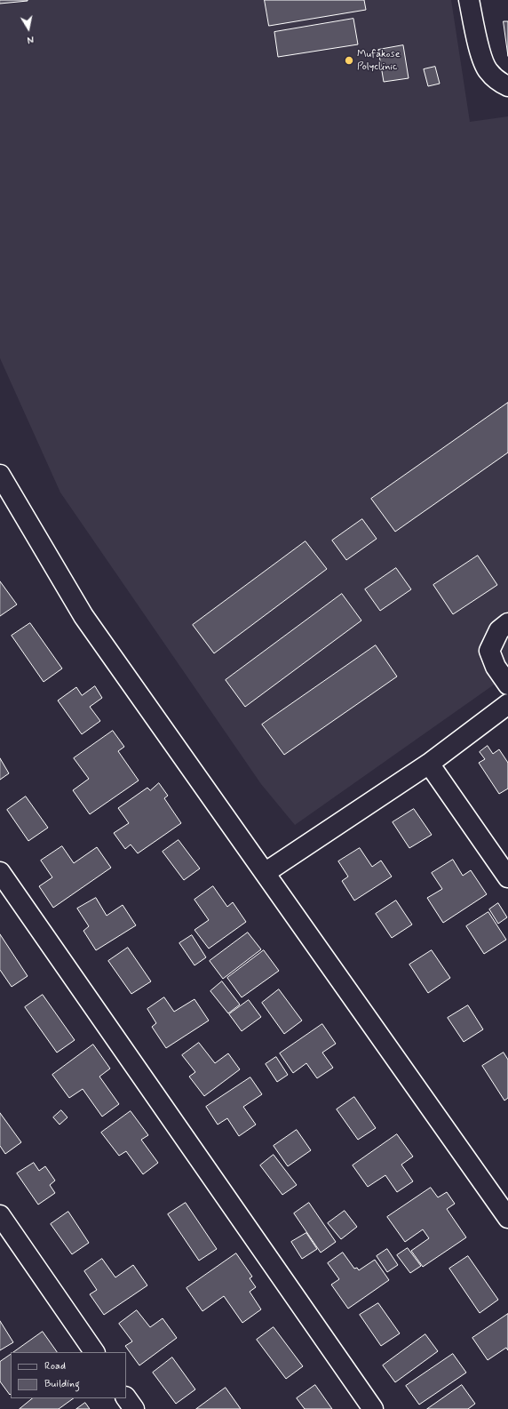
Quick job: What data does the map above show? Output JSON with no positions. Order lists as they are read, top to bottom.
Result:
{
  "places": ["Mufakose Polyclinic"],
  "legend": ["Road", "Building"],
  "north": "bottom"
}
